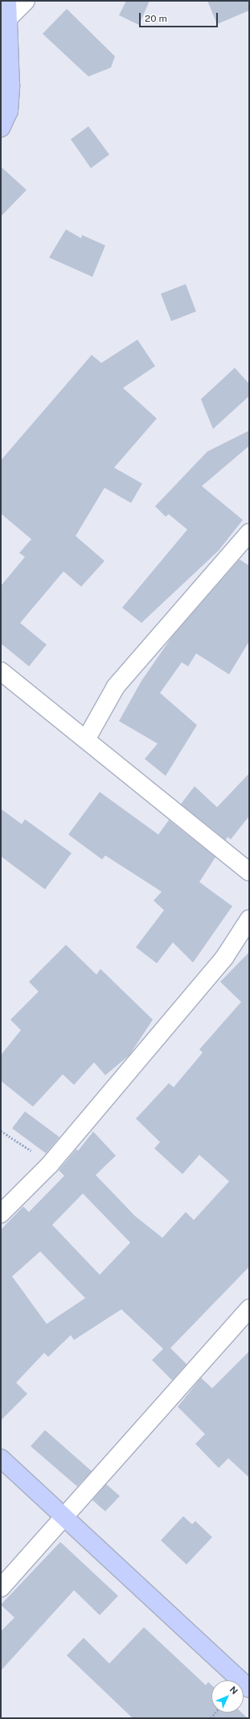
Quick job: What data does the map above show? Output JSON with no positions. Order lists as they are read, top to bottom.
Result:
{
  "scale_bar": "20 m",
  "north": "top right"
}
